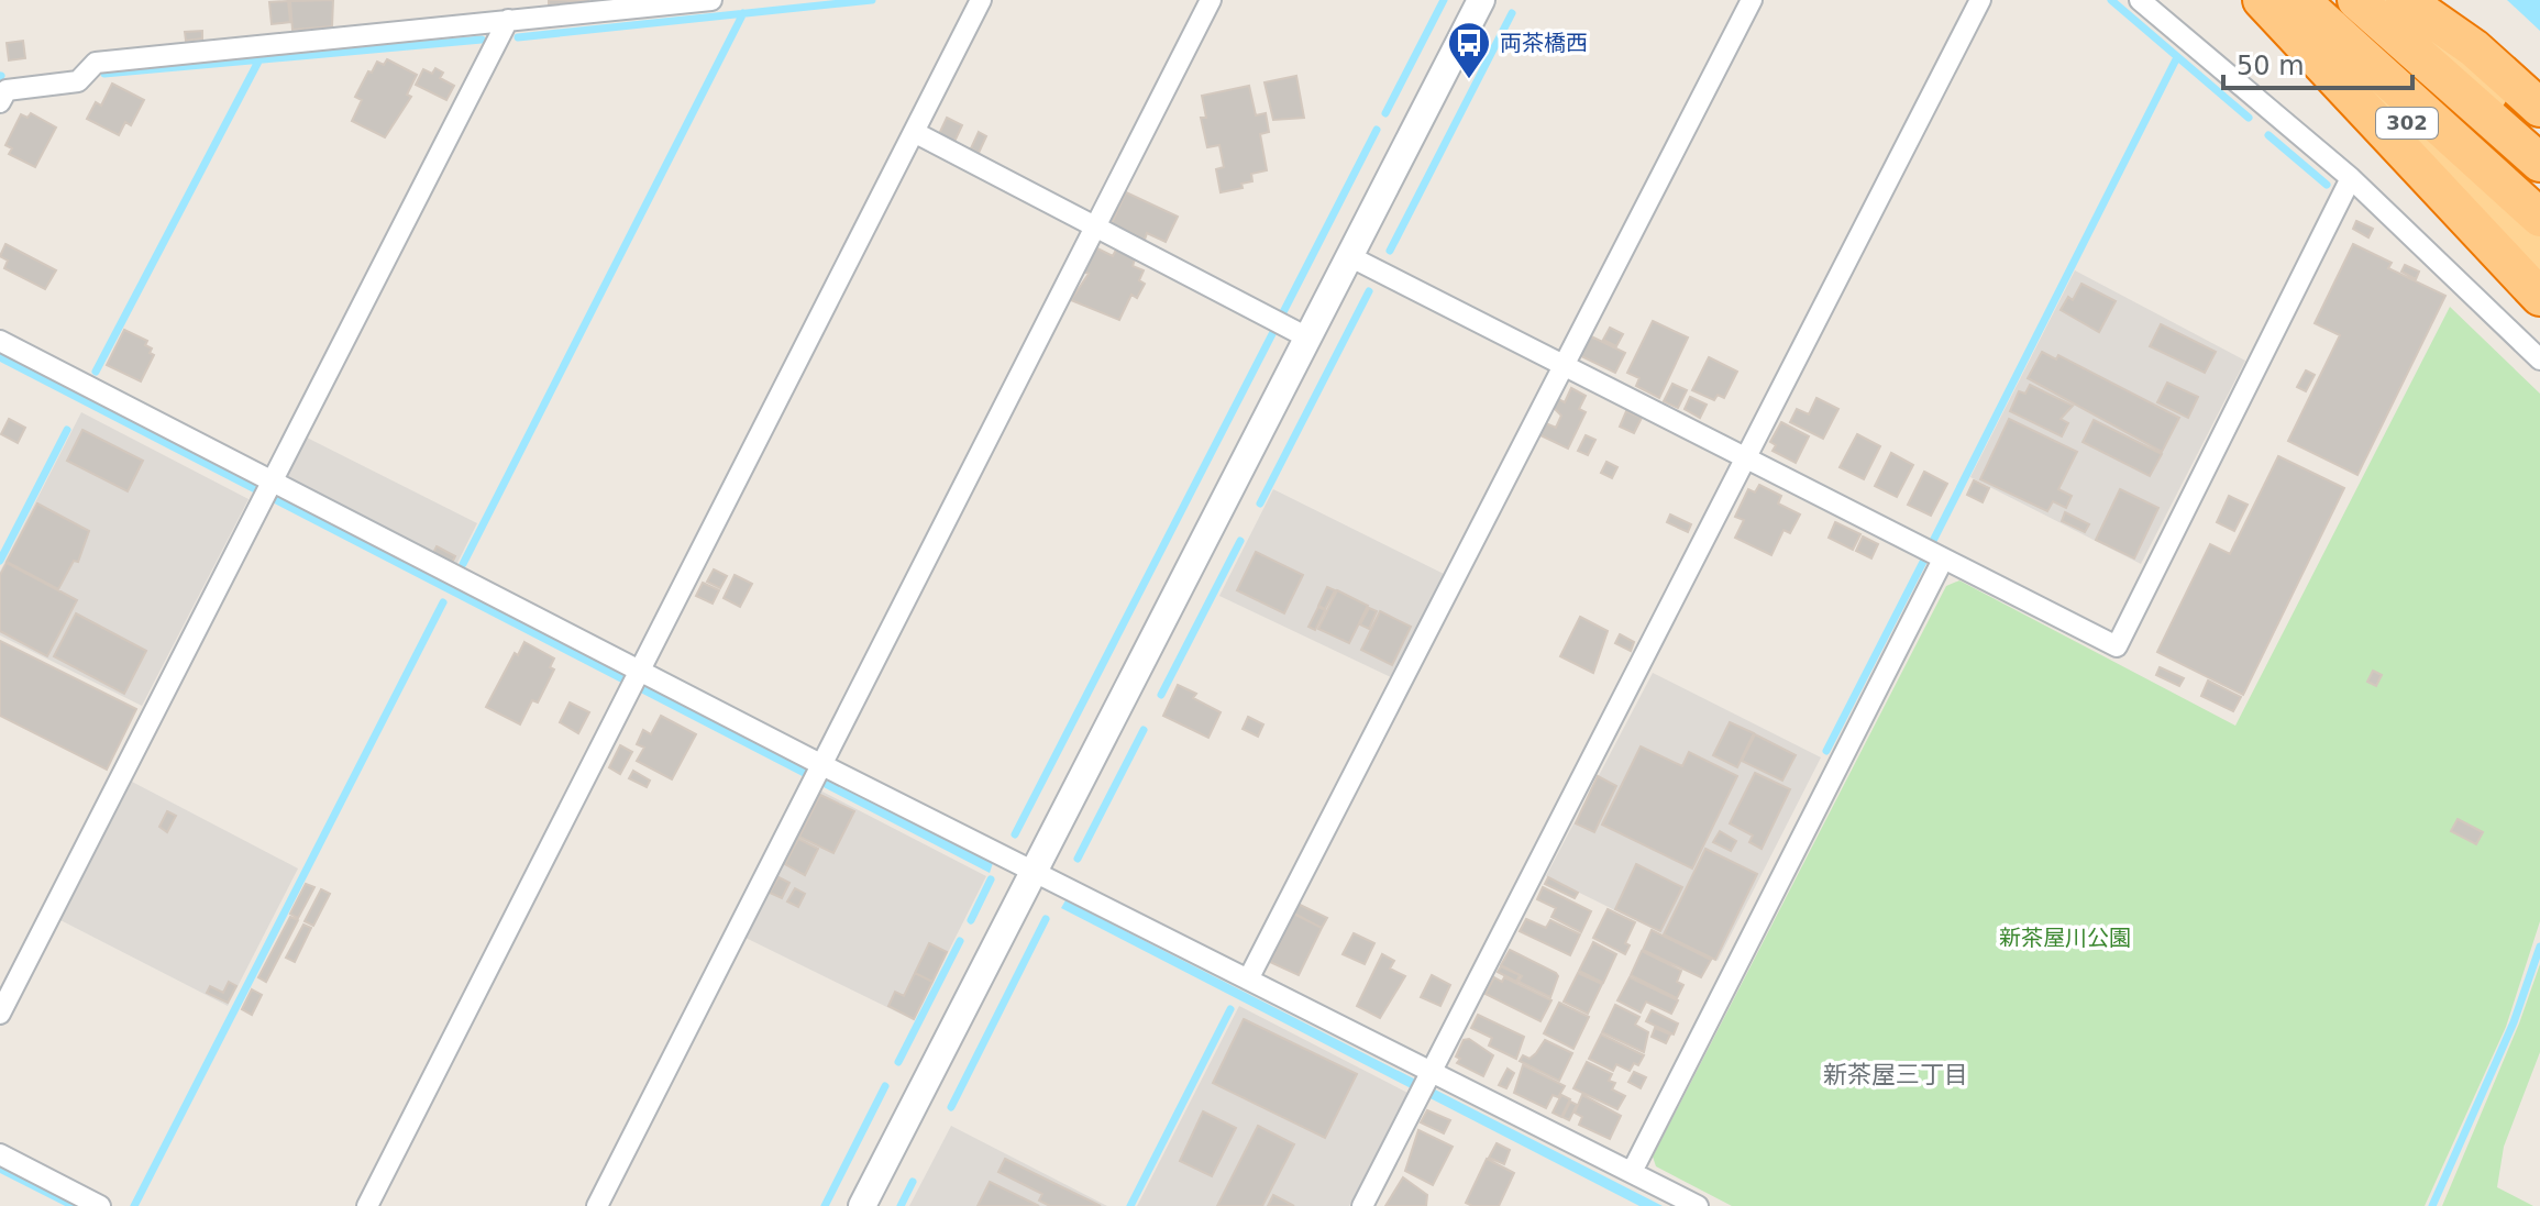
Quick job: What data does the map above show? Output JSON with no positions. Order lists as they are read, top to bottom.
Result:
{
  "streets": {
    "highway": ["302"]
  },
  "districts": ["新茶屋三丁目"],
  "parks": ["新茶屋川公園"],
  "places": {
    "bus stop": ["両茶橋西"]
  },
  "scale_bar": "50 m"
}
